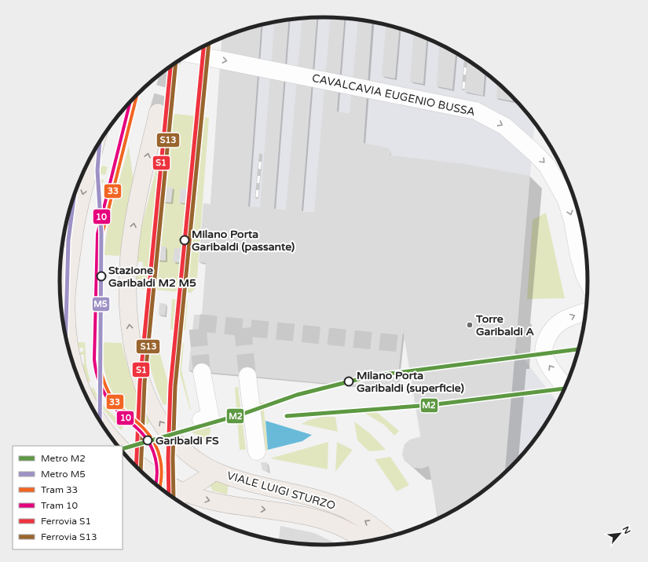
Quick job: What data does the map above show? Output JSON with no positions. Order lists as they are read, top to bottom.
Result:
{
  "streets": {
    "main road": ["VIALE LUIGI STURZO"],
    "street": ["CAVALCAVIA EUGENIO BUSSA"]
  },
  "one_way": ["CAVALCAVIA EUGENIO BUSSA"],
  "places": [
    "Milano Porta Garibaldi (passante)",
    "Stazione Garibaldi M2 M5",
    "Torre Garibaldi A",
    "Milano Porta Garibaldi (superficie)",
    "Garibaldi FS"
  ],
  "lines": [
    "rail line S13",
    "rail line S1",
    "tram line 33",
    "tram line 10",
    "metro line M5",
    "metro line M2"
  ],
  "legend": [
    "Metro M2",
    "Metro M5",
    "Tram 33",
    "Tram 10",
    "Ferrovia S1",
    "Ferrovia S13"
  ],
  "north": "top right"
}
